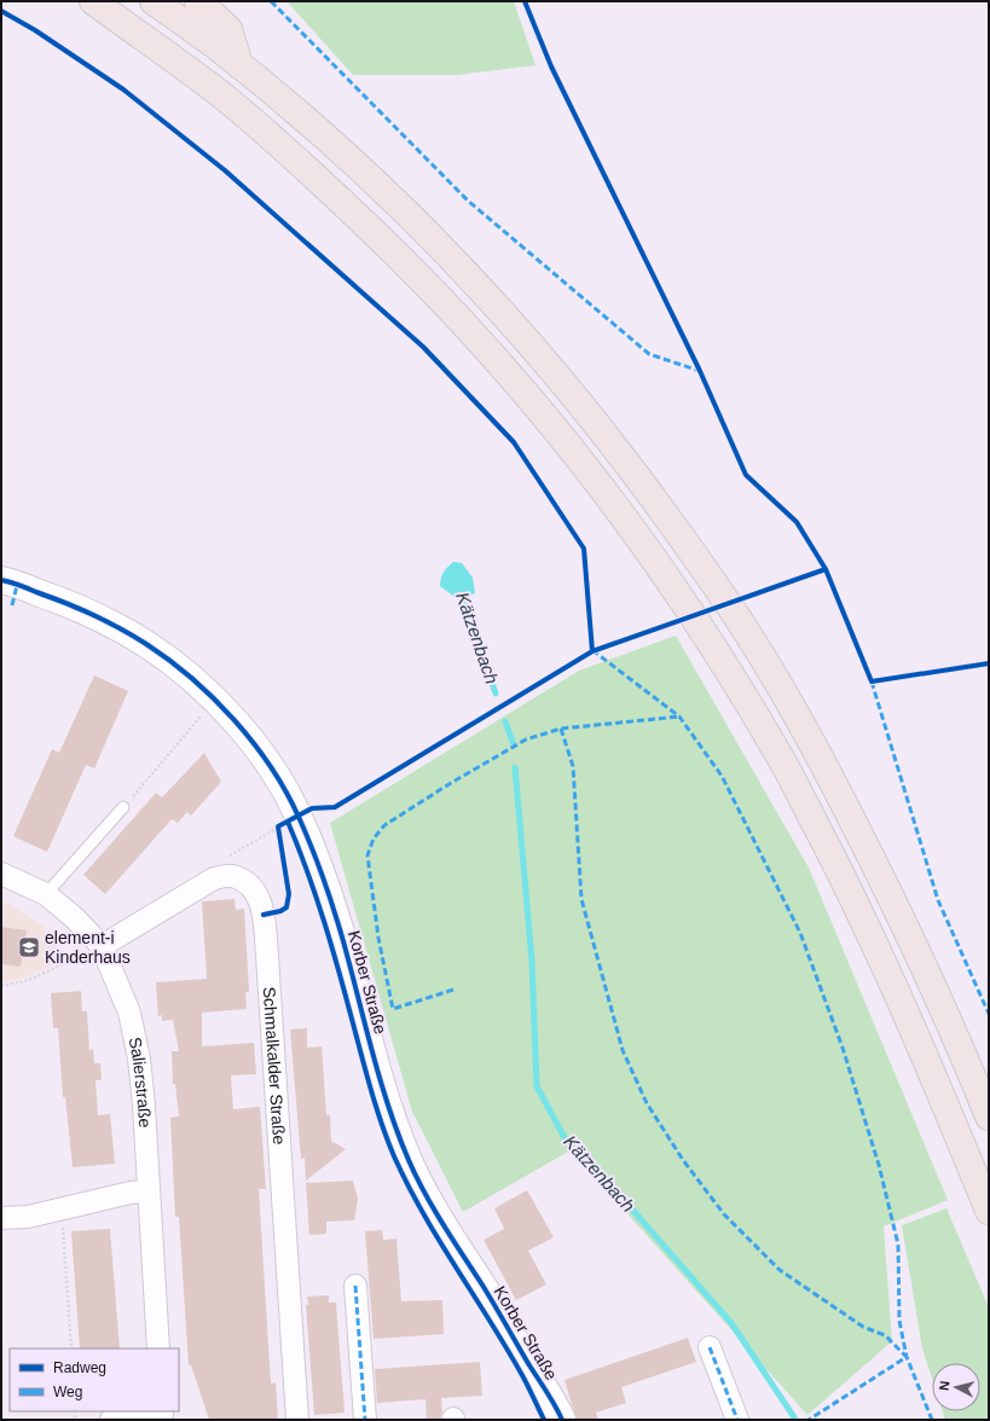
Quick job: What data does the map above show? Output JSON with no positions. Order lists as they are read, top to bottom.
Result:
{
  "streets": {
    "street": ["Korber Straße", "Schmalkalder Straße", "Salierstraße"]
  },
  "crossings": [
    ["Schmalkalder Straße", "Salierstraße"]
  ],
  "water": ["Kätzenbach"],
  "places": {
    "school or university": ["element-i Kinderhaus"]
  },
  "legend": ["Radweg", "Weg"],
  "north": "left"
}
